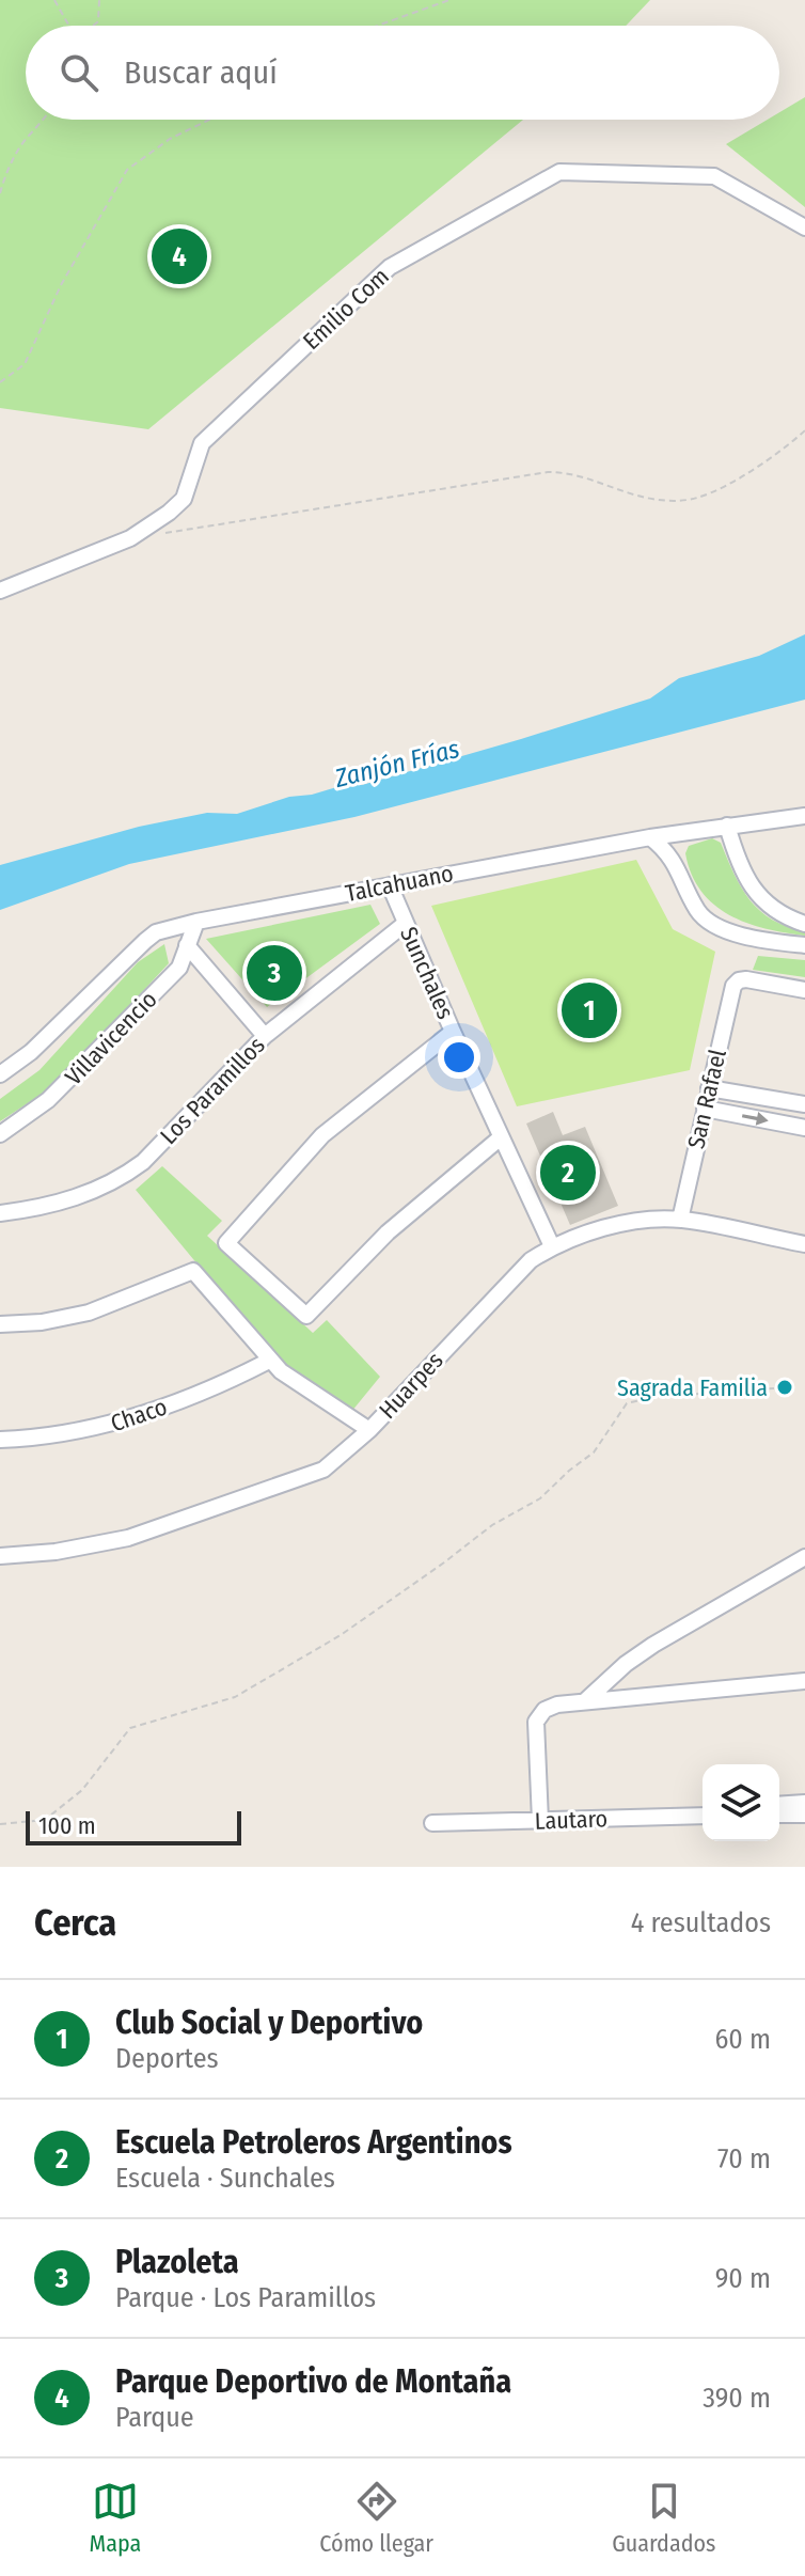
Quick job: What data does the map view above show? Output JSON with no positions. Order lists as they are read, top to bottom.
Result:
{
  "streets": {
    "street": [
      "Emilio Com",
      "Talcahuano",
      "Sunchales",
      "Villavicencio",
      "Los Paramillos",
      "San Rafael",
      "Huarpes",
      "Chaco",
      "Lautaro"
    ]
  },
  "crossings": [
    ["Talcahuano", "Sunchales"],
    ["Talcahuano", "Villavicencio"],
    ["Sunchales", "Los Paramillos"],
    ["Sunchales", "Huarpes"],
    ["San Rafael", "Huarpes"]
  ],
  "water": ["Zanjón Frías"],
  "places": ["Sagrada Familia"],
  "scale_bar": "100 m",
  "page": {
    "search": "Buscar aquí",
    "pins": [
      "4",
      "3",
      "1",
      "2"
    ],
    "scale": "100 m",
    "heading": ["Cerca", "4 resultados"],
    "list": [
      {
        "mark": "1",
        "name": "Club Social y Deportivo",
        "note": "Deportes",
        "value": "60 m"
      },
      {
        "mark": "2",
        "name": "Escuela Petroleros Argentinos",
        "note": "Escuela · Sunchales",
        "value": "70 m"
      },
      {
        "mark": "3",
        "name": "Plazoleta",
        "note": "Parque · Los Paramillos",
        "value": "90 m"
      },
      {
        "mark": "4",
        "name": "Parque Deportivo de Montaña",
        "note": "Parque",
        "value": "390 m"
      }
    ],
    "nav": ["Mapa", "Cómo llegar", "Guardados"]
  }
}
